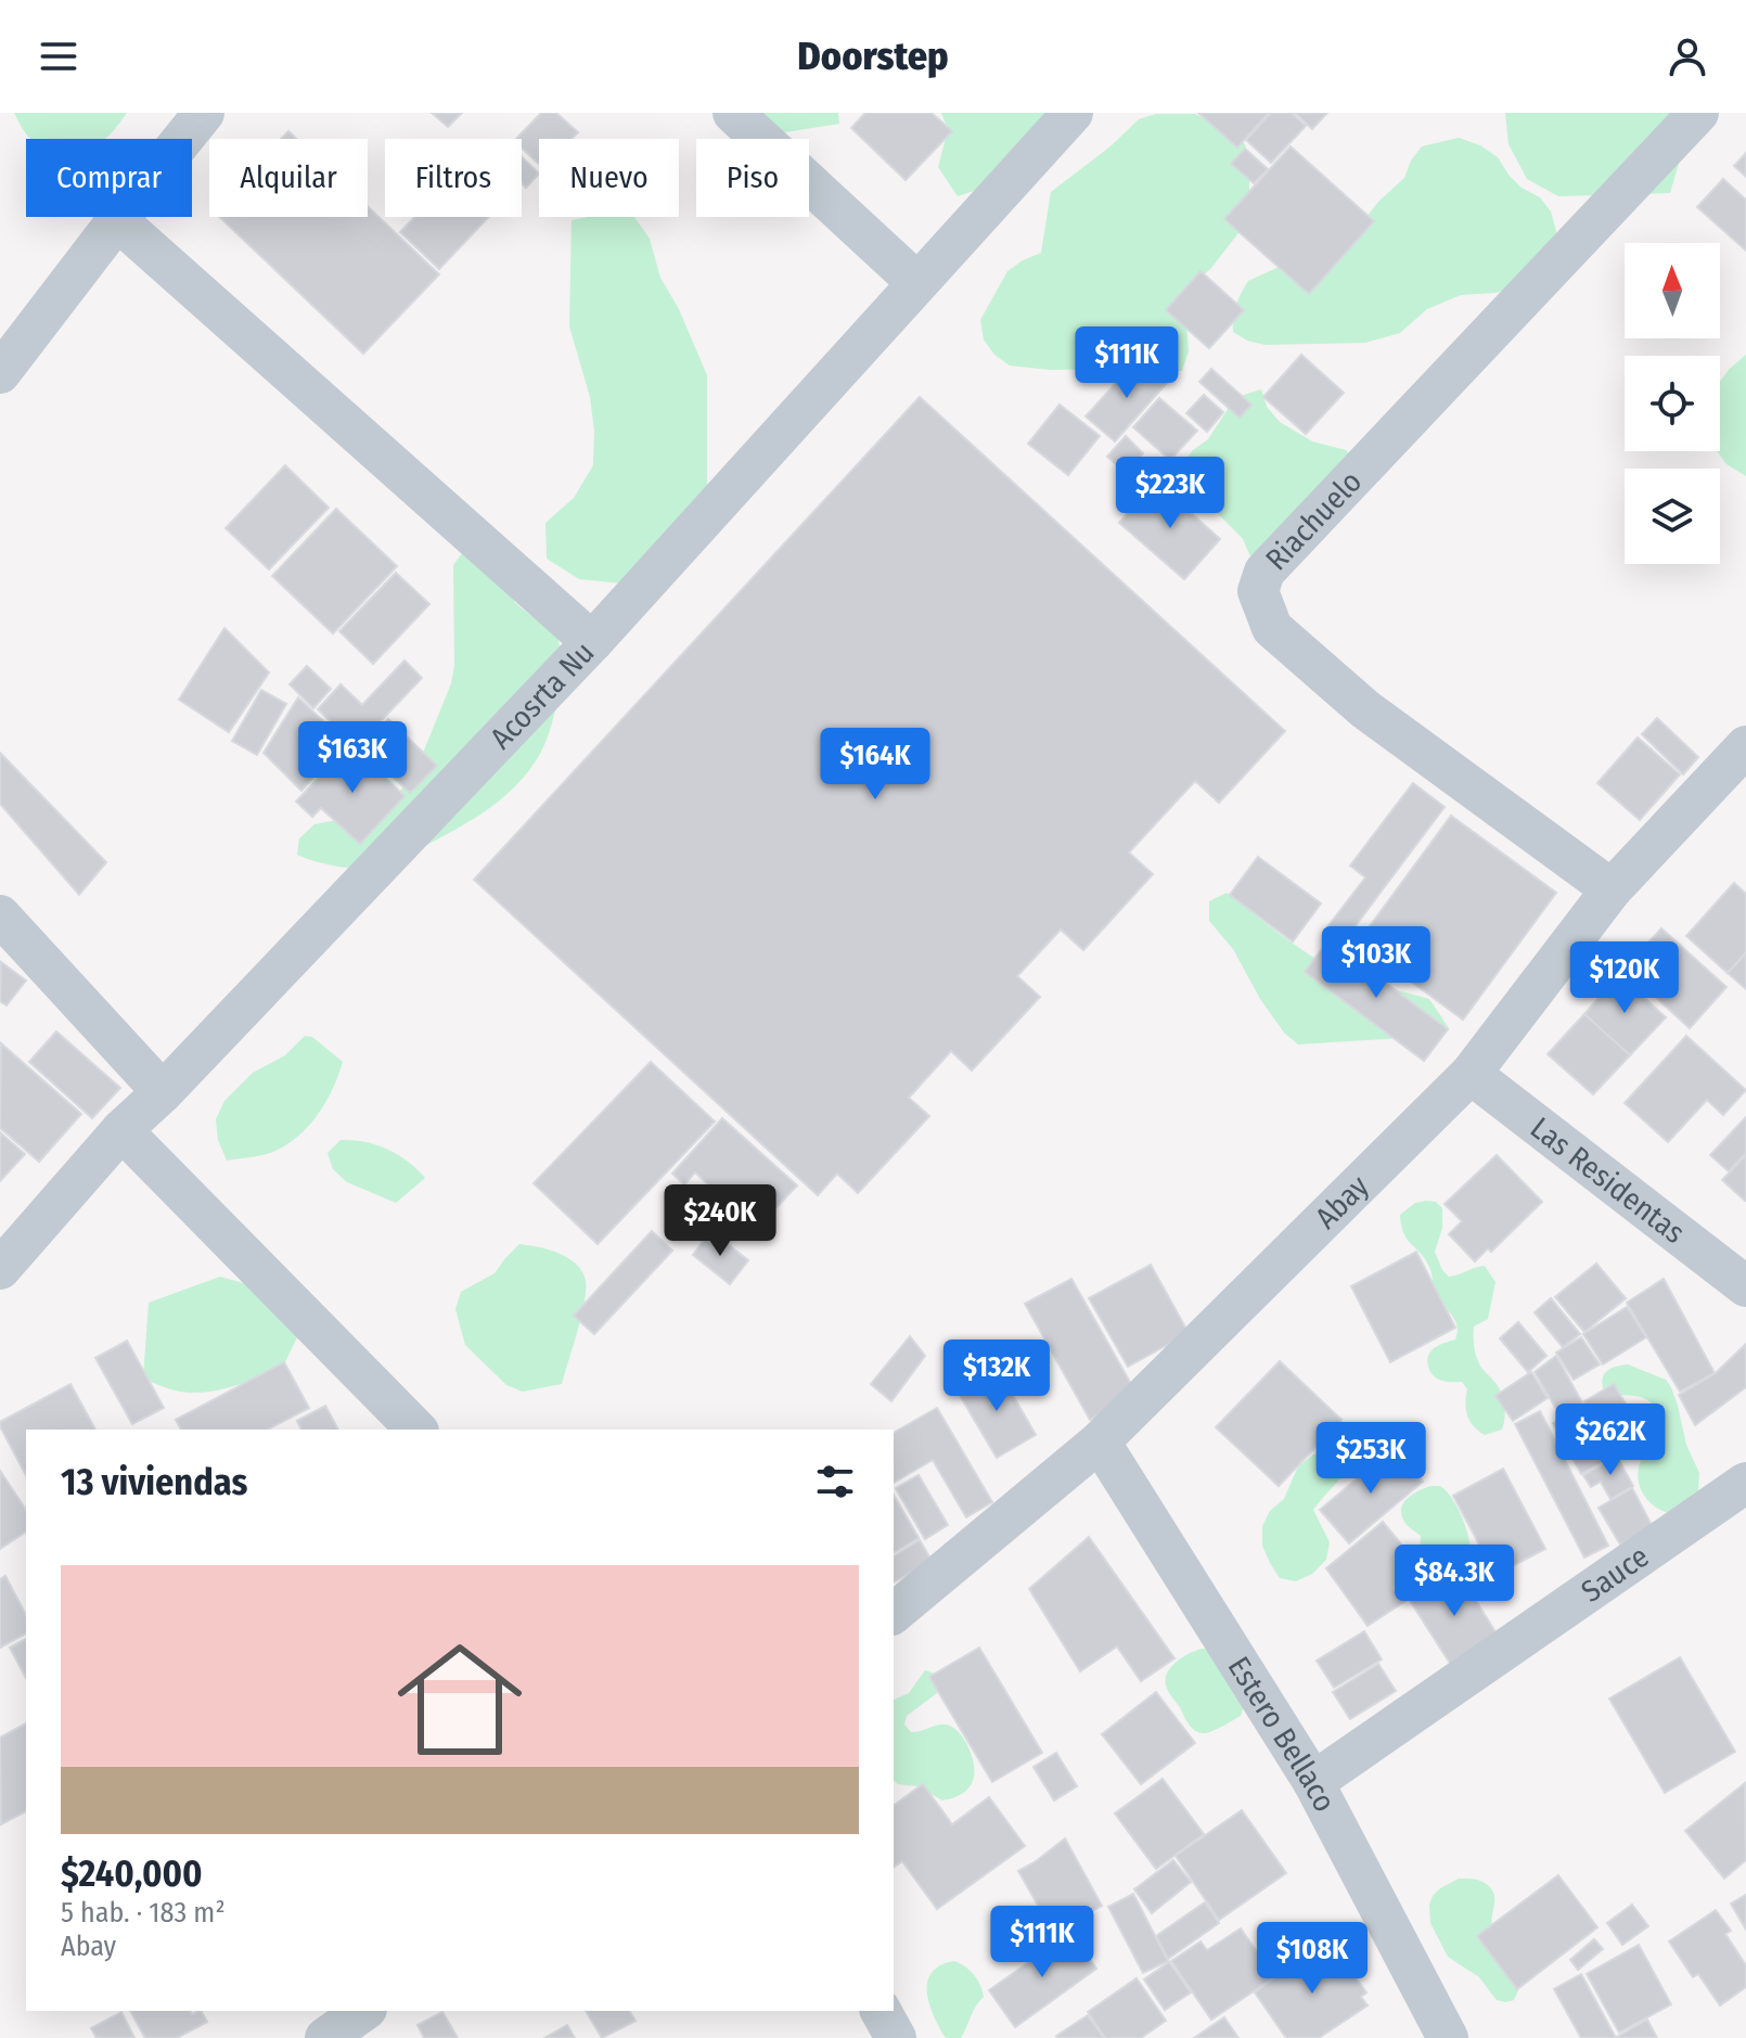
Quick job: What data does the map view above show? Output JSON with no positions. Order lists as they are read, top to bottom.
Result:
{
  "streets": {
    "street": [
      "Riachuelo",
      "Acosrta Nu",
      "Las Residentas",
      "Abay",
      "Sauce",
      "Estero Bellaco"
    ]
  },
  "crossings": [
    ["Riachuelo", "Abay"],
    ["Las Residentas", "Abay"],
    ["Abay", "Estero Bellaco"],
    ["Sauce", "Estero Bellaco"]
  ],
  "north": "top",
  "page": {
    "header": "Doorstep",
    "chip": [
      "Comprar",
      "Alquilar",
      "Filtros",
      "Nuevo",
      "Piso"
    ],
    "price": [
      "$111K",
      "$223K",
      "$163K",
      "$164K",
      "$103K",
      "$120K",
      "$240K",
      "$132K",
      "$262K",
      "$253K",
      "$84.3K",
      "$111K",
      "$108K"
    ],
    "heading": "13 viviendas",
    "list": [
      {
        "name": "$240,000",
        "note": "5 hab. · 183 m² · Abay"
      }
    ]
  }
}
